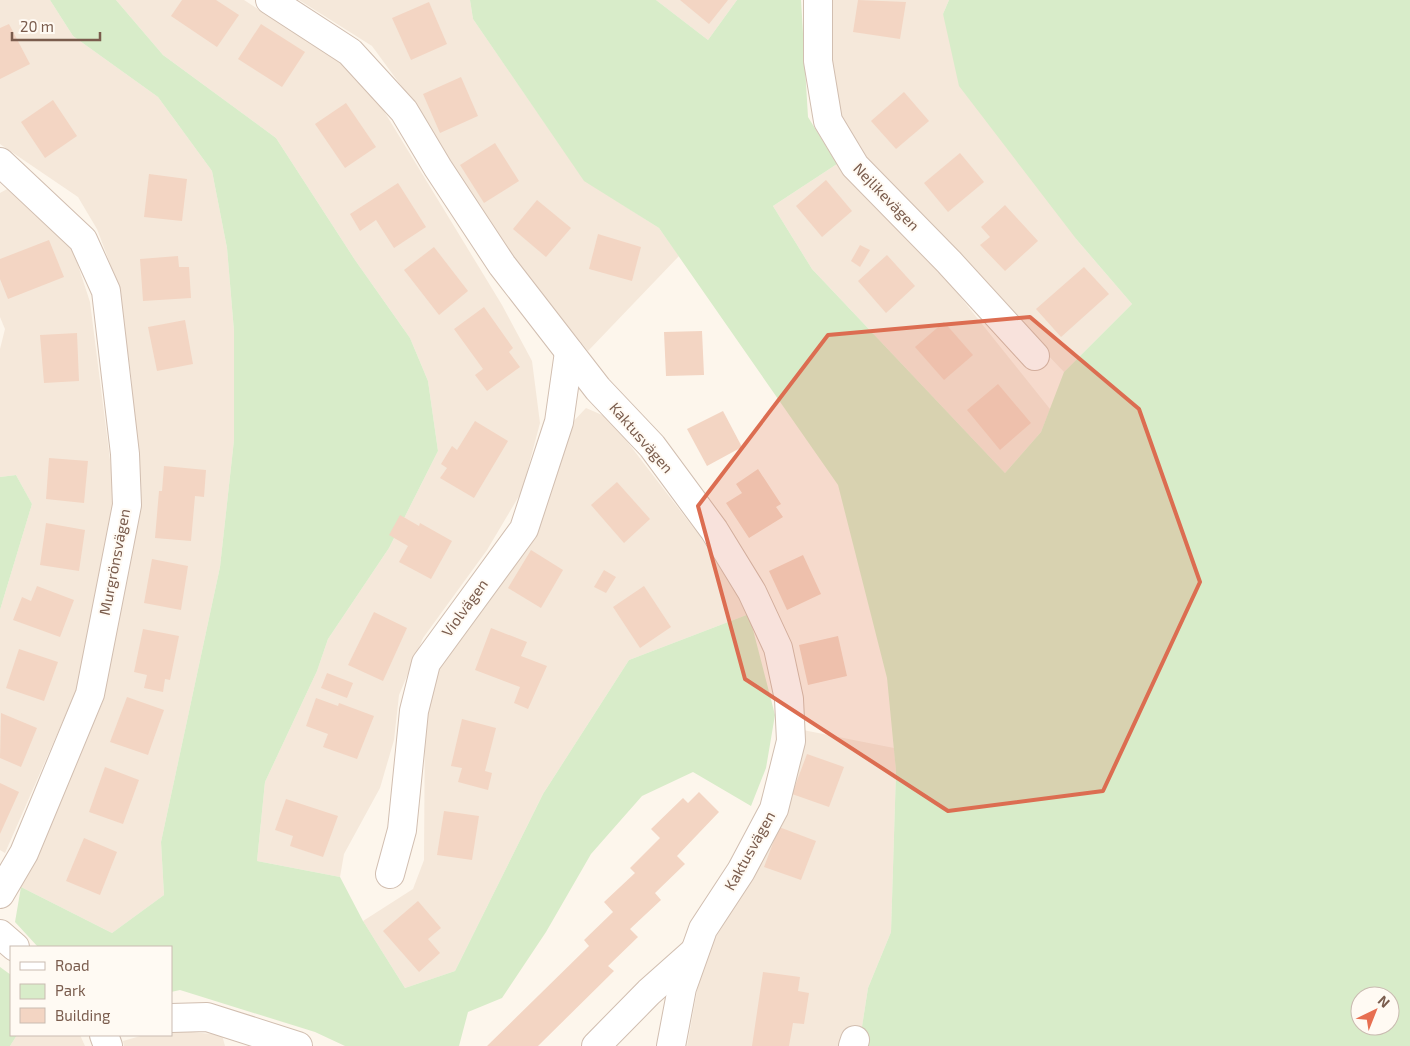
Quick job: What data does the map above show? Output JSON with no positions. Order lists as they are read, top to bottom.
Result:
{
  "streets": {
    "street": [
      "Nejlikevägen",
      "Kaktusvägen",
      "Murgrönsvägen",
      "Violvägen"
    ]
  },
  "crossings": [
    ["Kaktusvägen", "Violvägen"]
  ],
  "legend": ["Road", "Park", "Building"],
  "scale_bar": "20 m",
  "north": "top right"
}
